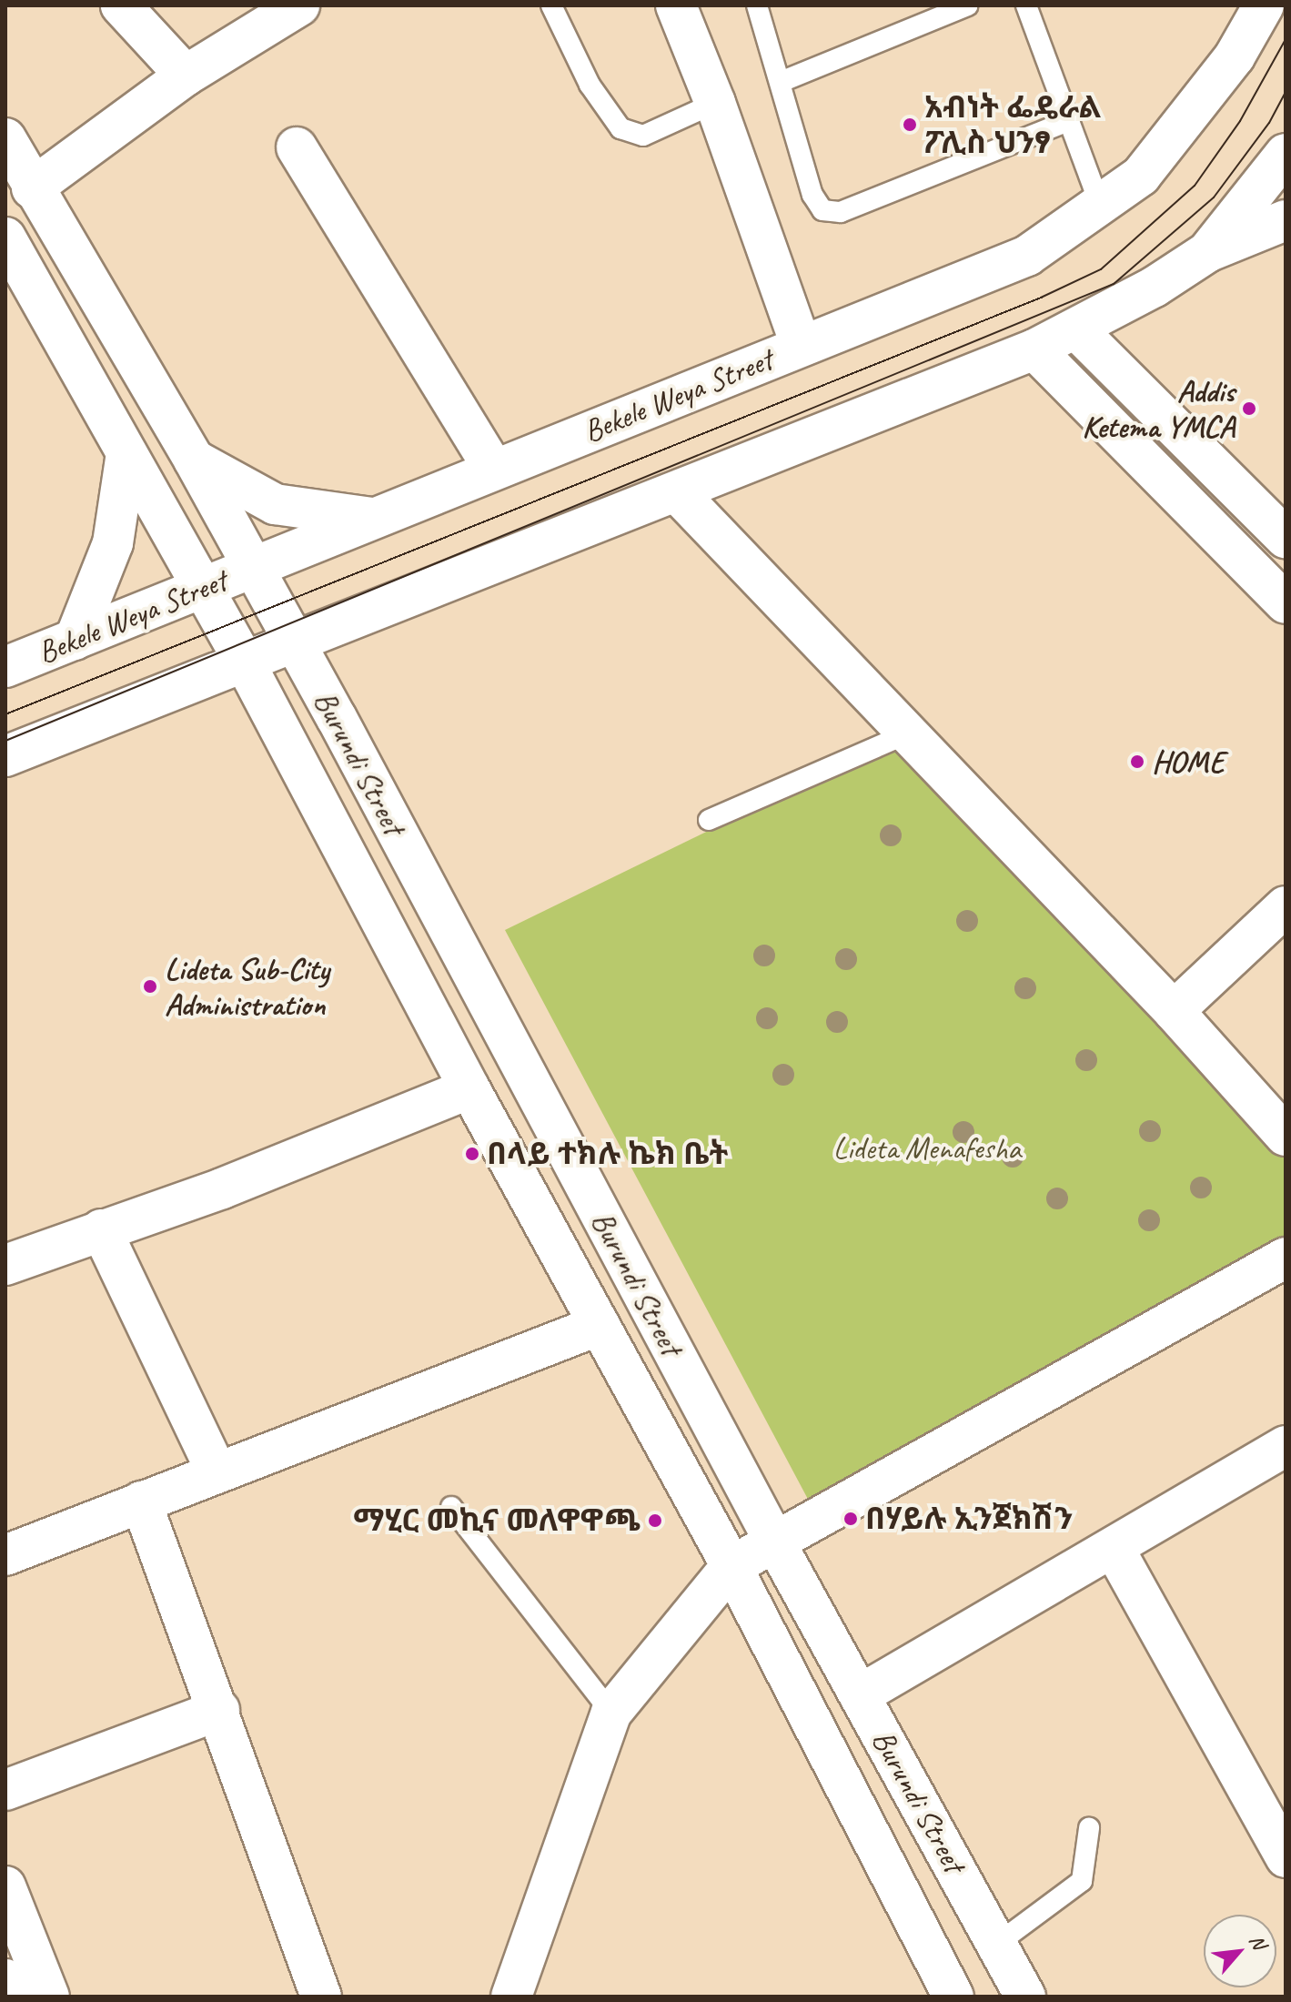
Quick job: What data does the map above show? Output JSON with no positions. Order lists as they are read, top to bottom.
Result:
{
  "streets": {
    "main road": ["Bekele Weya Street", "Burundi Street"]
  },
  "crossings": [
    ["Bekele Weya Street", "Burundi Street"]
  ],
  "parks": ["Lideta Menafesha"],
  "places": [
    "አብነት ፌዴራል ፖሊስ ህንፃ",
    "Addis Ketema YMCA",
    "HOME",
    "Lideta Sub-City Administration",
    "በላይ ተክሉ ኬክ ቤት",
    "በሃይሉ ኢንጀክሽን",
    "ማሂር መኪና መለዋዋጫ"
  ],
  "north": "top right"
}
